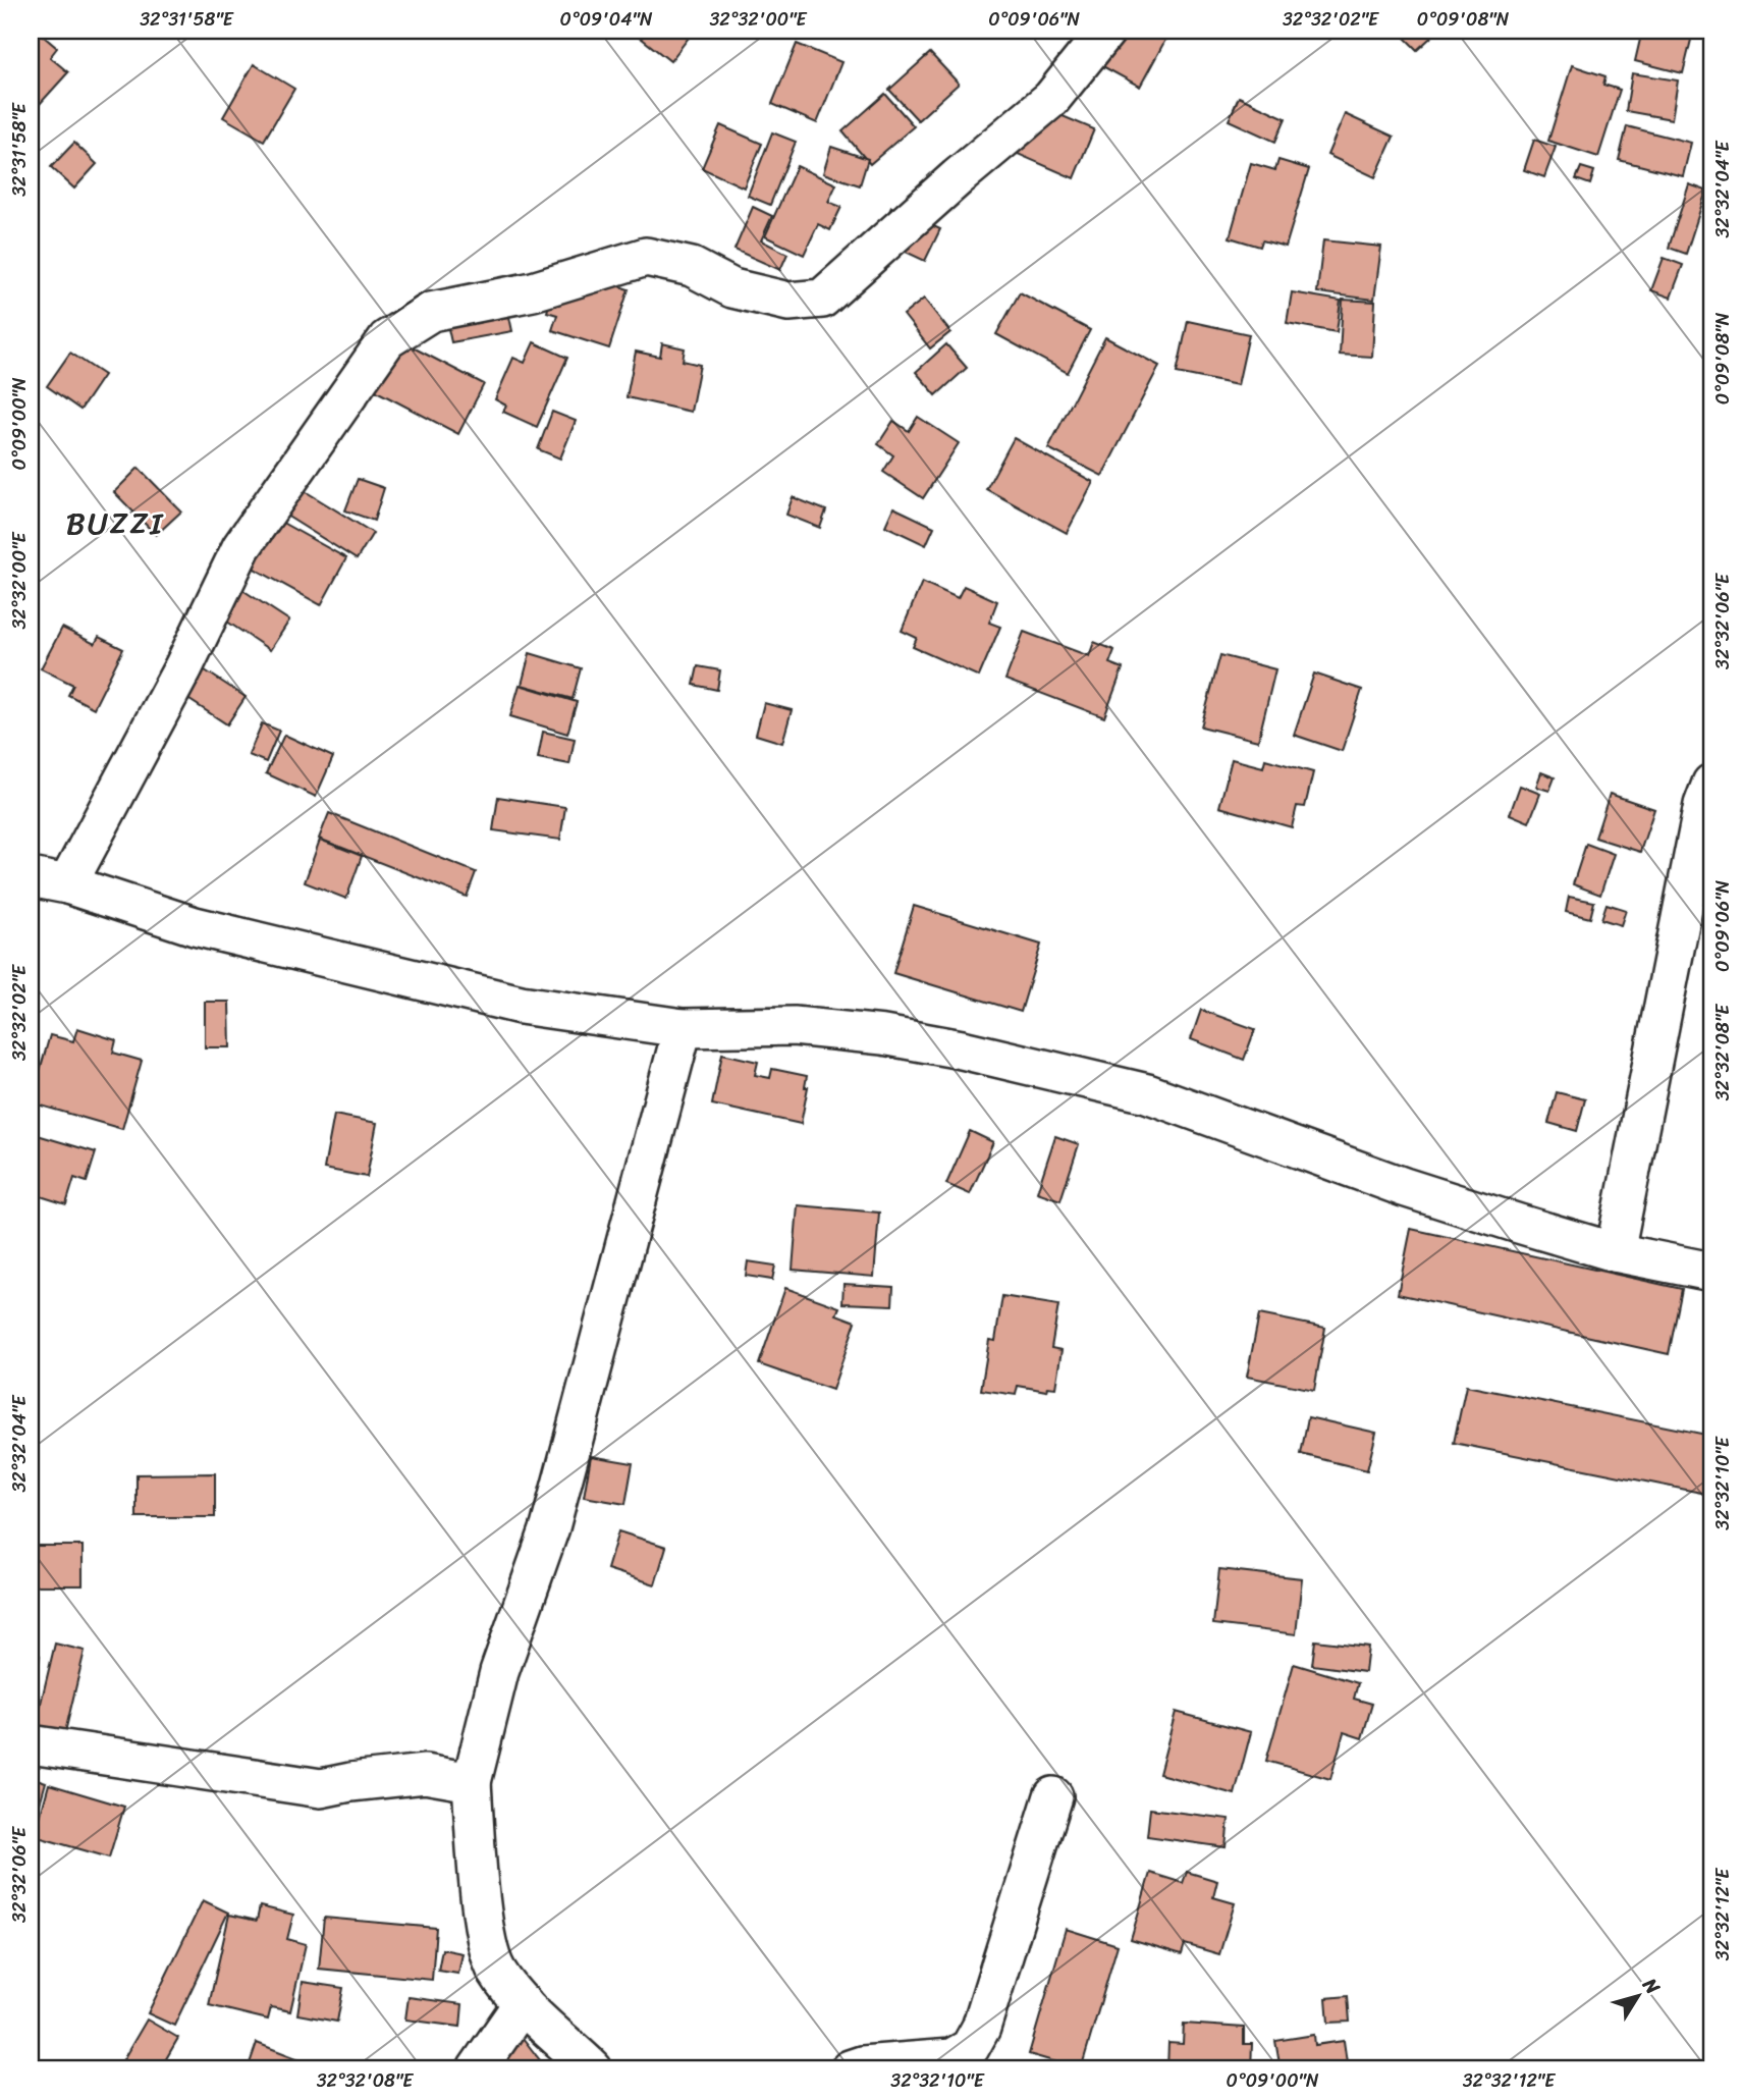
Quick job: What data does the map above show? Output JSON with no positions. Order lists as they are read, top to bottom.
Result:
{
  "districts": ["BUZZI"],
  "north": "top right",
  "coordinates": [
    "32°31'58\"E",
    "0°09'04\"N",
    "32°32'00\"E",
    "0°09'06\"N",
    "32°32'02\"E",
    "0°09'08\"N",
    "32°32'04\"E",
    "0°09'00\"N",
    "32°32'06\"E",
    "32°32'08\"E",
    "32°32'10\"E",
    "32°32'12\"E"
  ]
}
